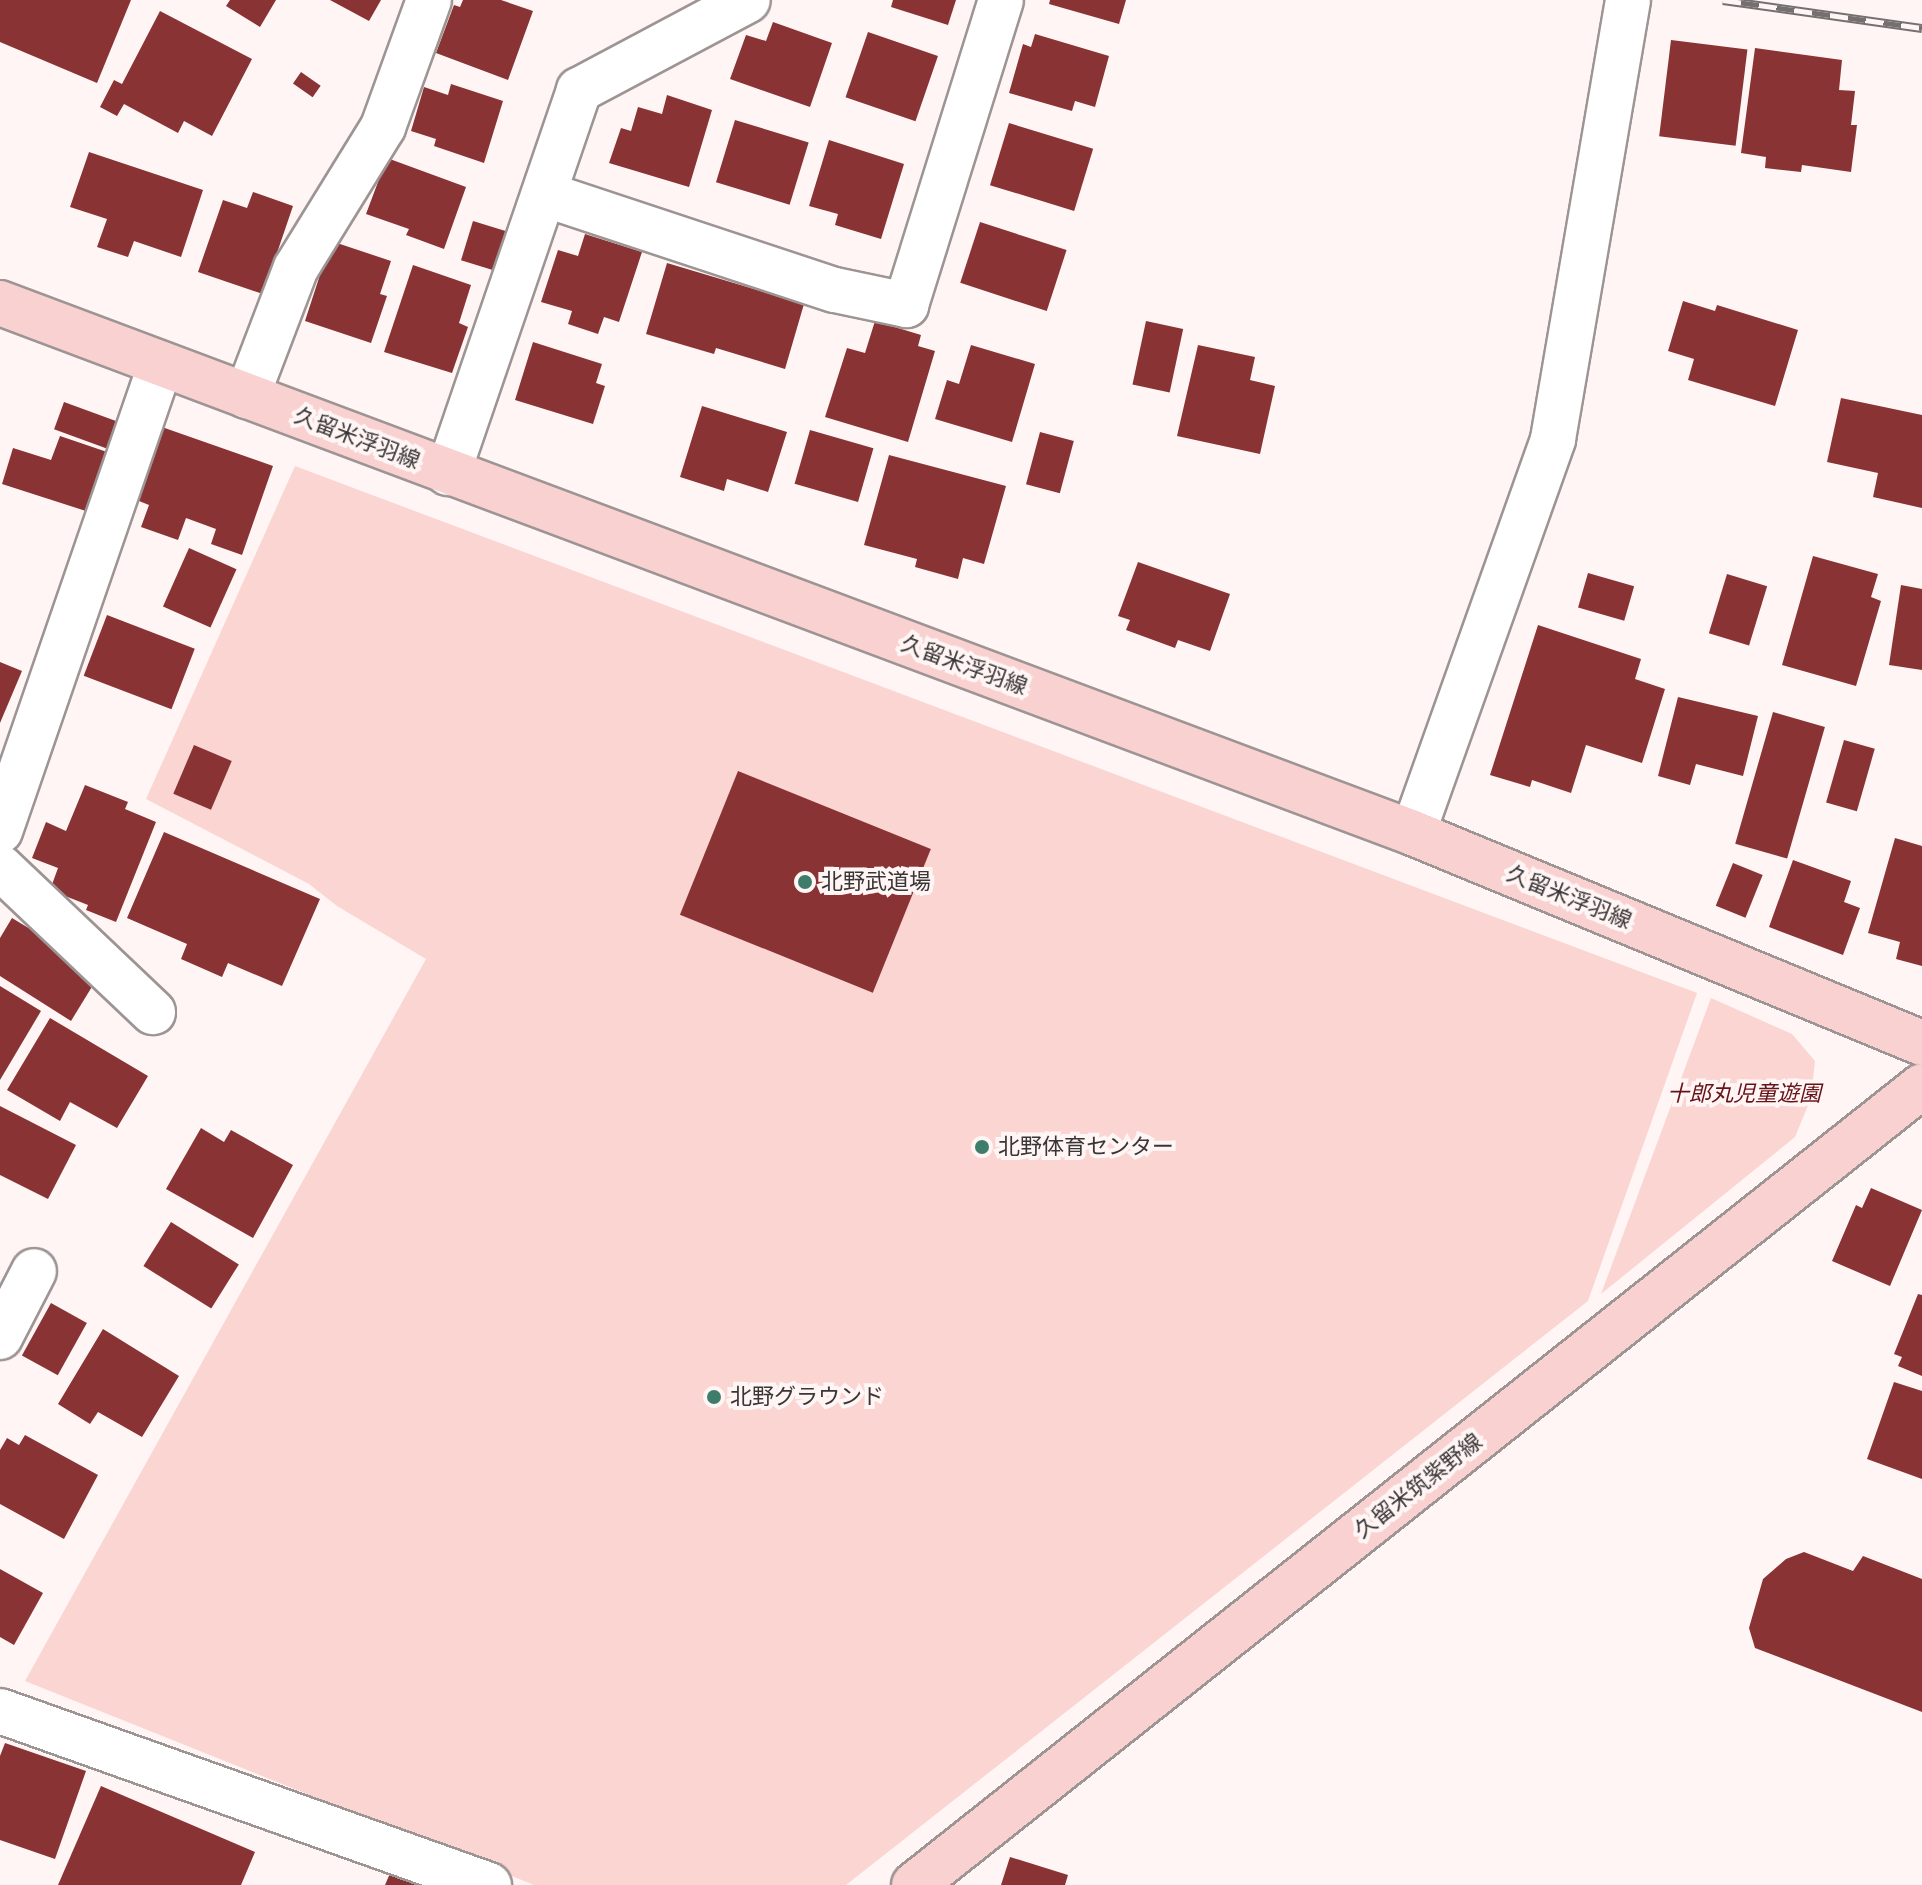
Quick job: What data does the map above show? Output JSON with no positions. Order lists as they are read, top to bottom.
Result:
{
  "streets": {
    "main road": ["久留米浮羽線", "久留米筑紫野線"]
  },
  "parks": ["十郎丸児童遊園"],
  "places": ["北野武道場", "北野体育センター", "北野グラウンド"]
}
